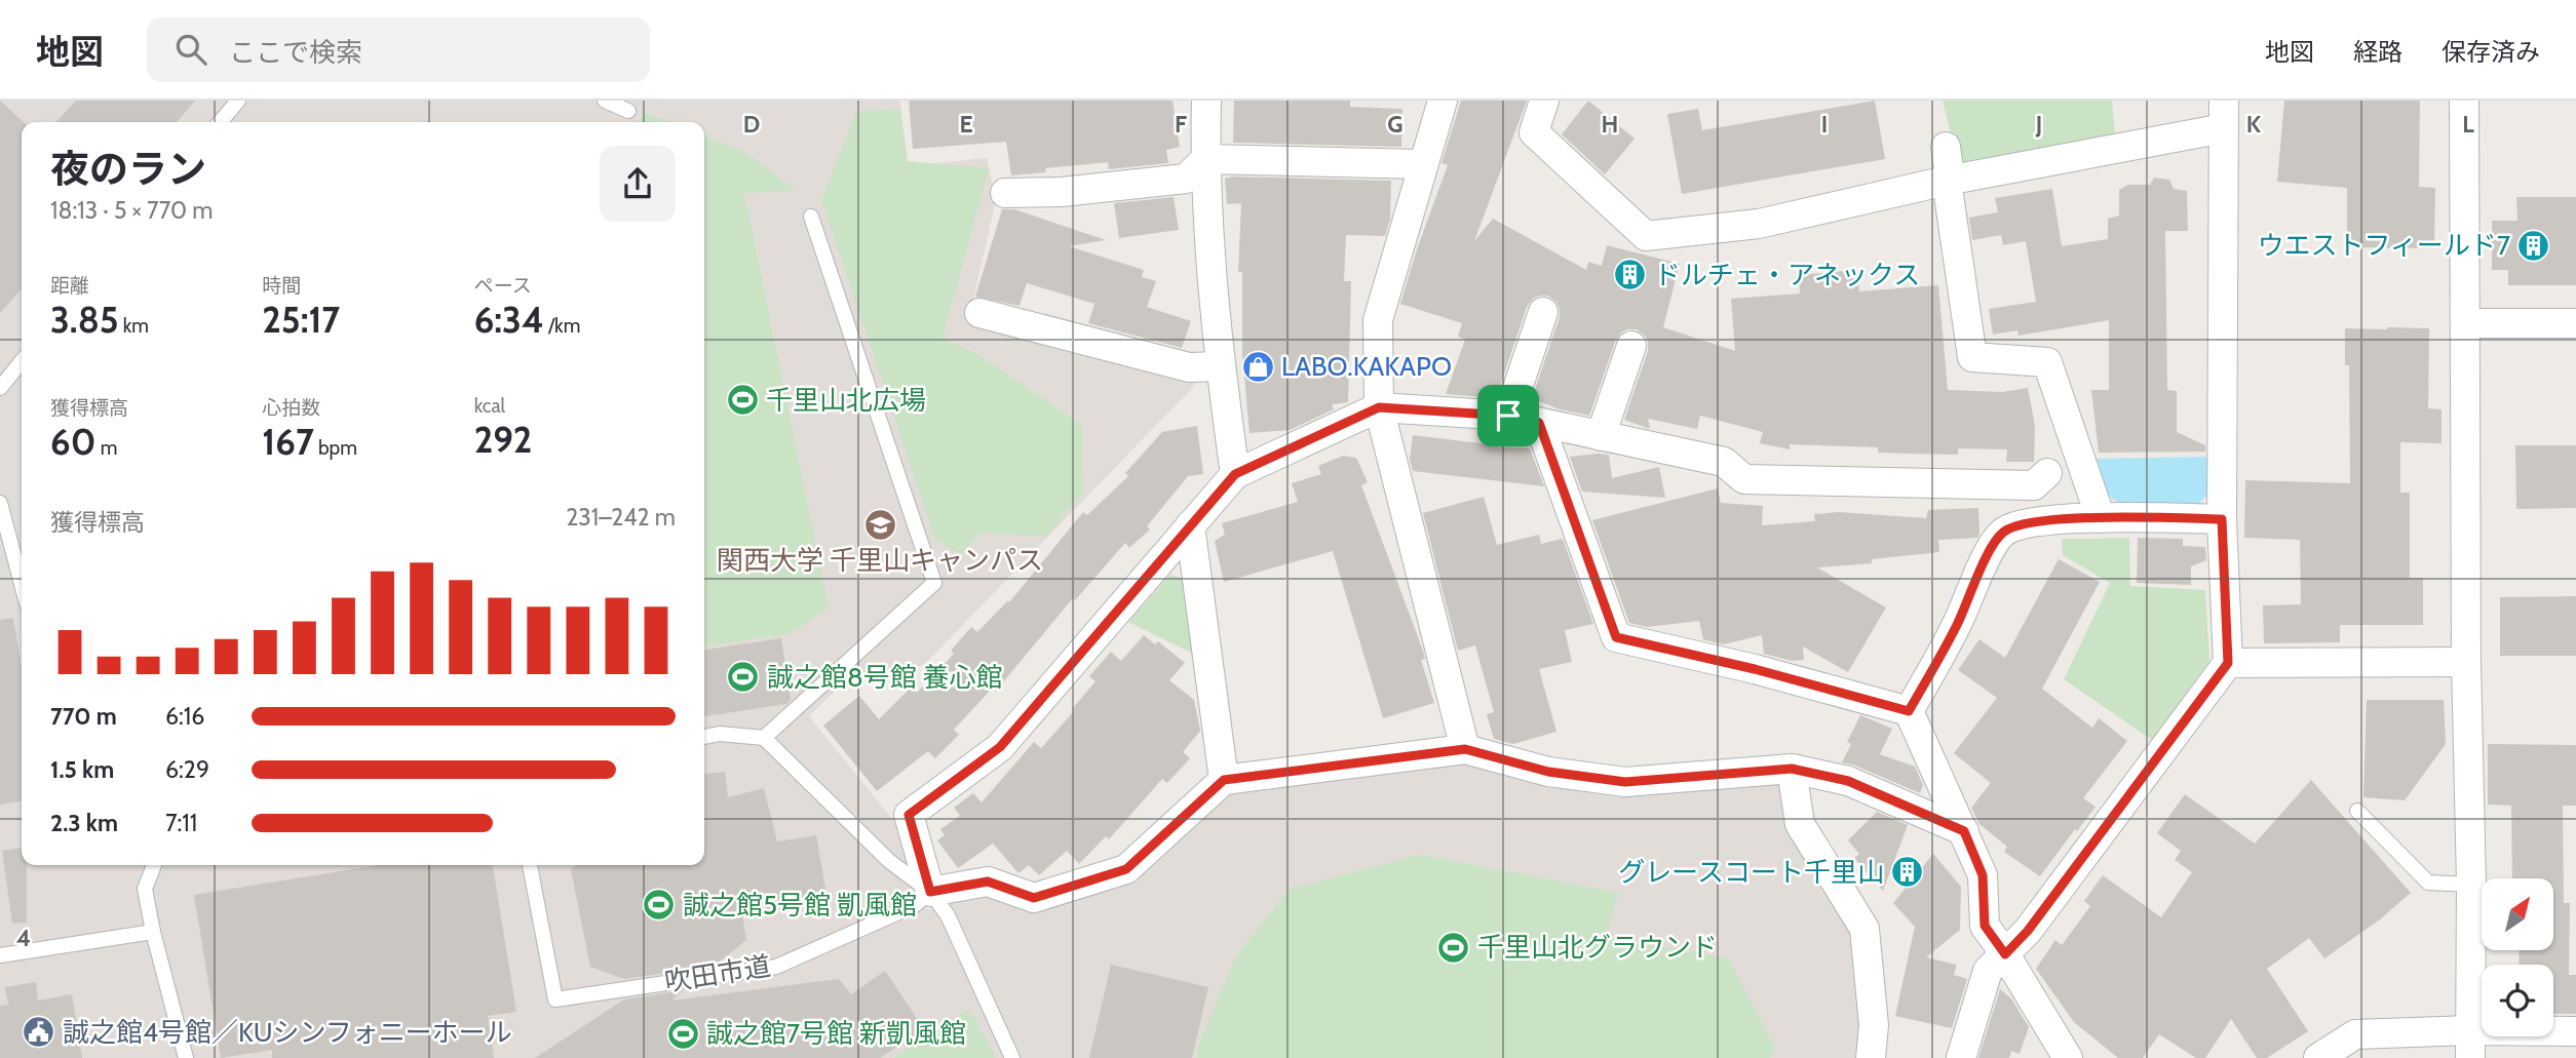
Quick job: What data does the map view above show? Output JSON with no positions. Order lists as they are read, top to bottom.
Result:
{
  "streets": {
    "lane": ["吹田市道"]
  },
  "places": {
    "building": ["ウエストフィールド7", "ドルチェ・アネックス", "グレースコート千里山"],
    "shop": ["LABO.KAKAPO"],
    "sports": [
      "千里山北広場",
      "誠之館8号館 養心館",
      "誠之館5号館 凱風館",
      "千里山北グラウンド",
      "誠之館7号館 新凱風館"
    ],
    "school or university": ["関西大学 千里山キャンパス"],
    "public building": ["誠之館4号館／KUシンフォニーホール"]
  },
  "north": "top right",
  "page": {
    "header": "地図",
    "search": "ここで検索",
    "nav": ["地図", "経路", "保存済み"],
    "heading": ["夜のラン", "18:13 · 5 × 770 m"],
    "stats": [
      ["距離", "3.85 km"],
      ["時間", "25:17"],
      ["ペース", "6:34 /km"],
      ["獲得標高", "60 m"],
      ["心拍数", "167 bpm"],
      ["kcal", "292"]
    ],
    "chart": ["獲得標高", "231–242 m"],
    "list": [
      {
        "name": "770 m",
        "note": "6:16"
      },
      {
        "name": "1.5 km",
        "note": "6:29"
      },
      {
        "name": "2.3 km",
        "note": "7:11"
      }
    ]
  },
  "grid": {
    "columns": [
      "D",
      "E",
      "F",
      "G",
      "H",
      "I",
      "J",
      "K",
      "L"
    ],
    "rows": ["4"]
  }
}
